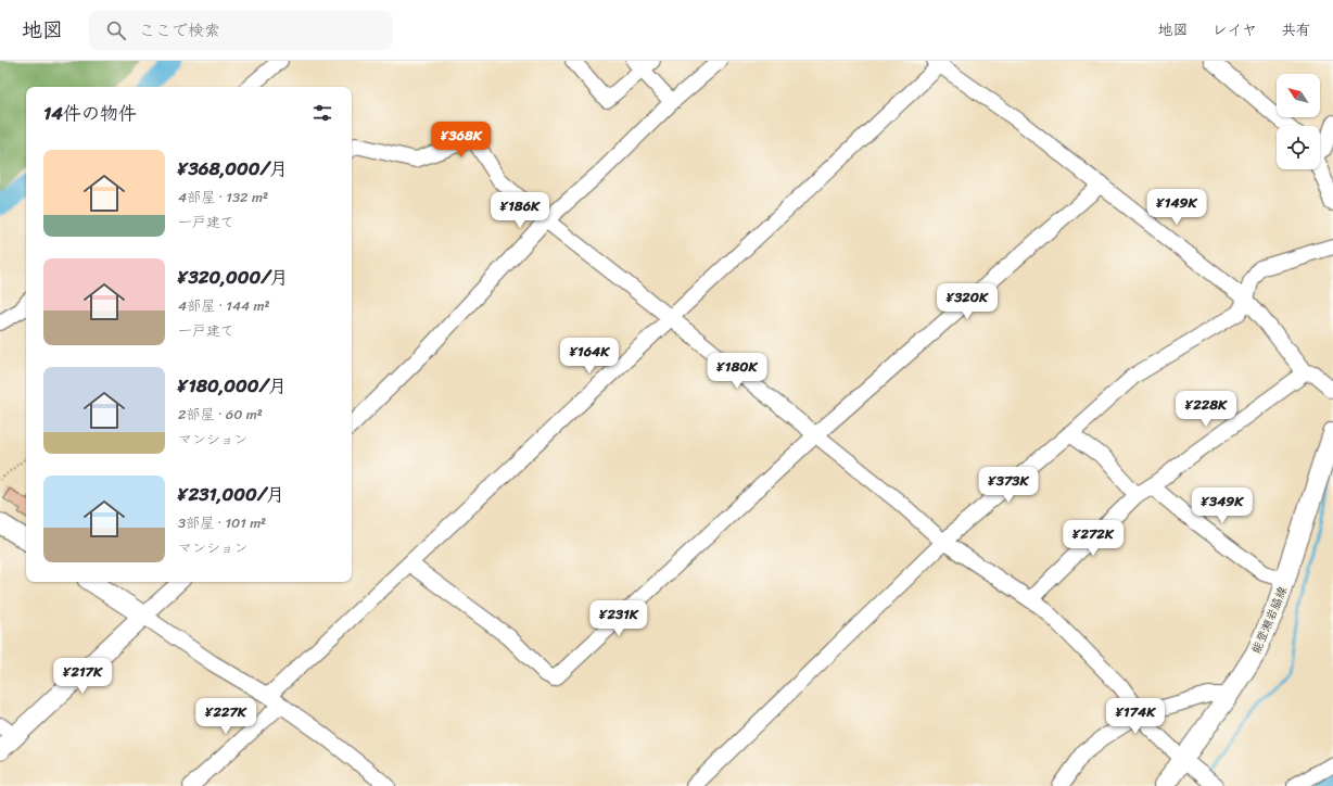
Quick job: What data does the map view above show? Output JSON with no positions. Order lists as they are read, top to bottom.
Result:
{
  "streets": {
    "main road": ["能登瀬岩脇線"]
  },
  "north": "top left",
  "page": {
    "header": "地図",
    "search": "ここで検索",
    "nav": ["地図", "レイヤ", "共有"],
    "heading": "14件の物件",
    "price": [
      "¥368K",
      "¥149K",
      "¥186K",
      "¥320K",
      "¥164K",
      "¥180K",
      "¥228K",
      "¥373K",
      "¥349K",
      "¥272K",
      "¥231K",
      "¥217K",
      "¥227K",
      "¥174K"
    ],
    "list": [
      {
        "name": "¥368,000/月",
        "note": "4部屋 · 132 m² · 一戸建て"
      },
      {
        "name": "¥320,000/月",
        "note": "4部屋 · 144 m² · 一戸建て"
      },
      {
        "name": "¥180,000/月",
        "note": "2部屋 · 60 m² · マンション"
      },
      {
        "name": "¥231,000/月",
        "note": "3部屋 · 101 m² · マンション"
      }
    ]
  }
}
